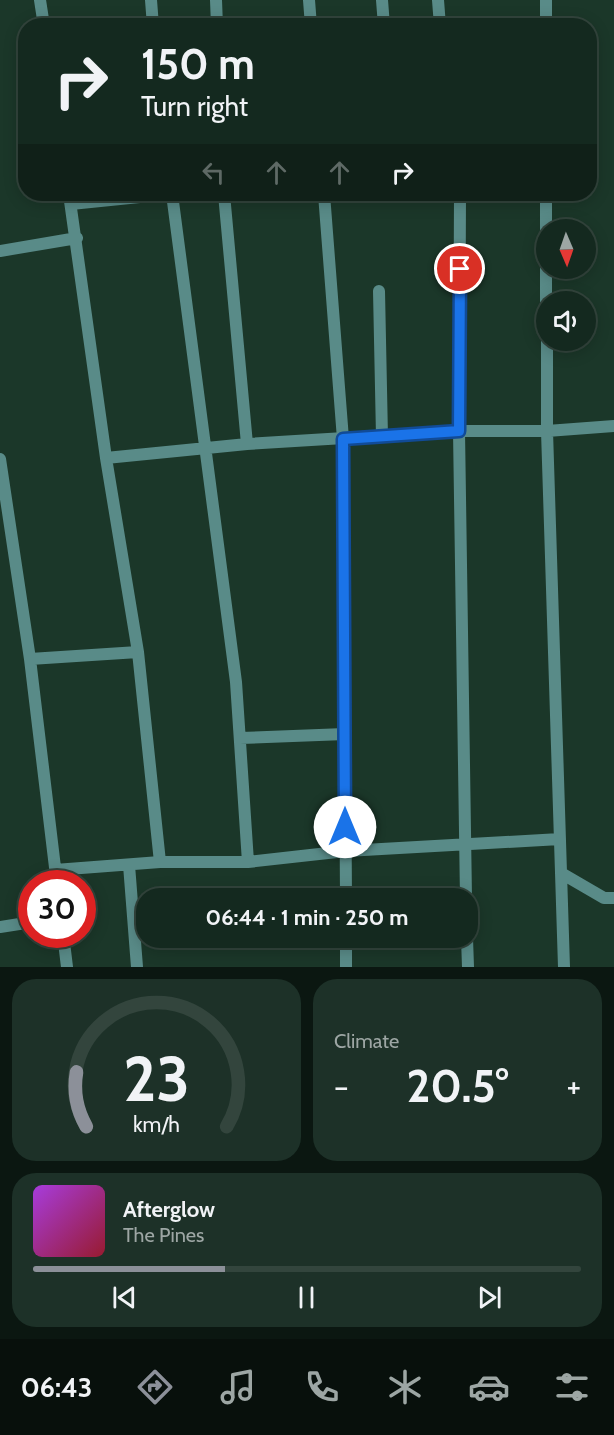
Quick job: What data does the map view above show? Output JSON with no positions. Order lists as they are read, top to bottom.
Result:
{
  "north": "bottom",
  "page": {
    "turn": ["150 m", "Turn right"],
    "limit": "30",
    "trip": "06:44 · 1 min · 250 m",
    "tile": "Climate",
    "heat": ["−", "20.5°", "+"],
    "song": ["Afterglow", "The Pines"],
    "tabs": "06:43",
    "gauge": ["23", "km/h"]
  }
}
